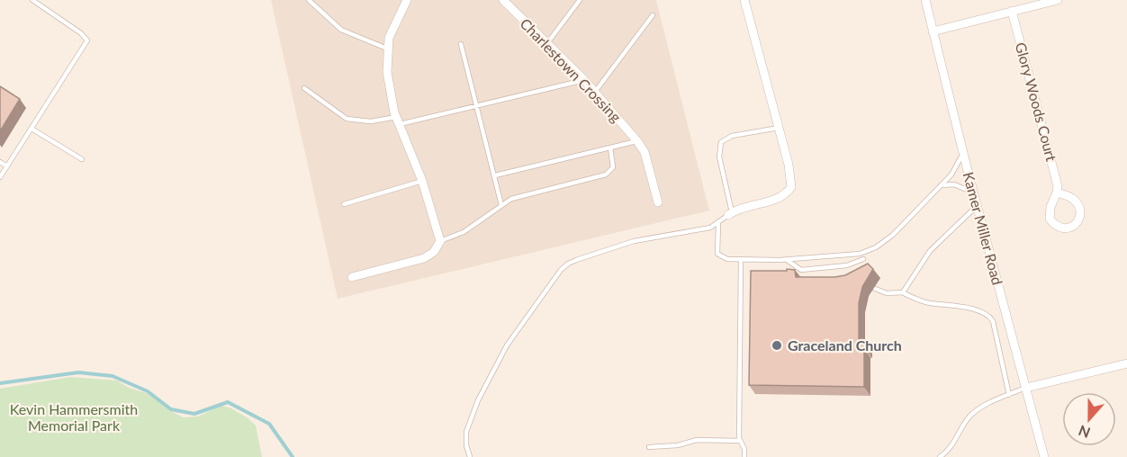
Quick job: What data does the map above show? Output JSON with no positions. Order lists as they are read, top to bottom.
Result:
{
  "streets": {
    "street": ["Charlestown Crossing", "Glory Woods Court", "Kamer Miller Road"]
  },
  "parks": ["Kevin Hammersmith Memorial Park"],
  "places": ["Graceland Church"],
  "north": "bottom"
}
